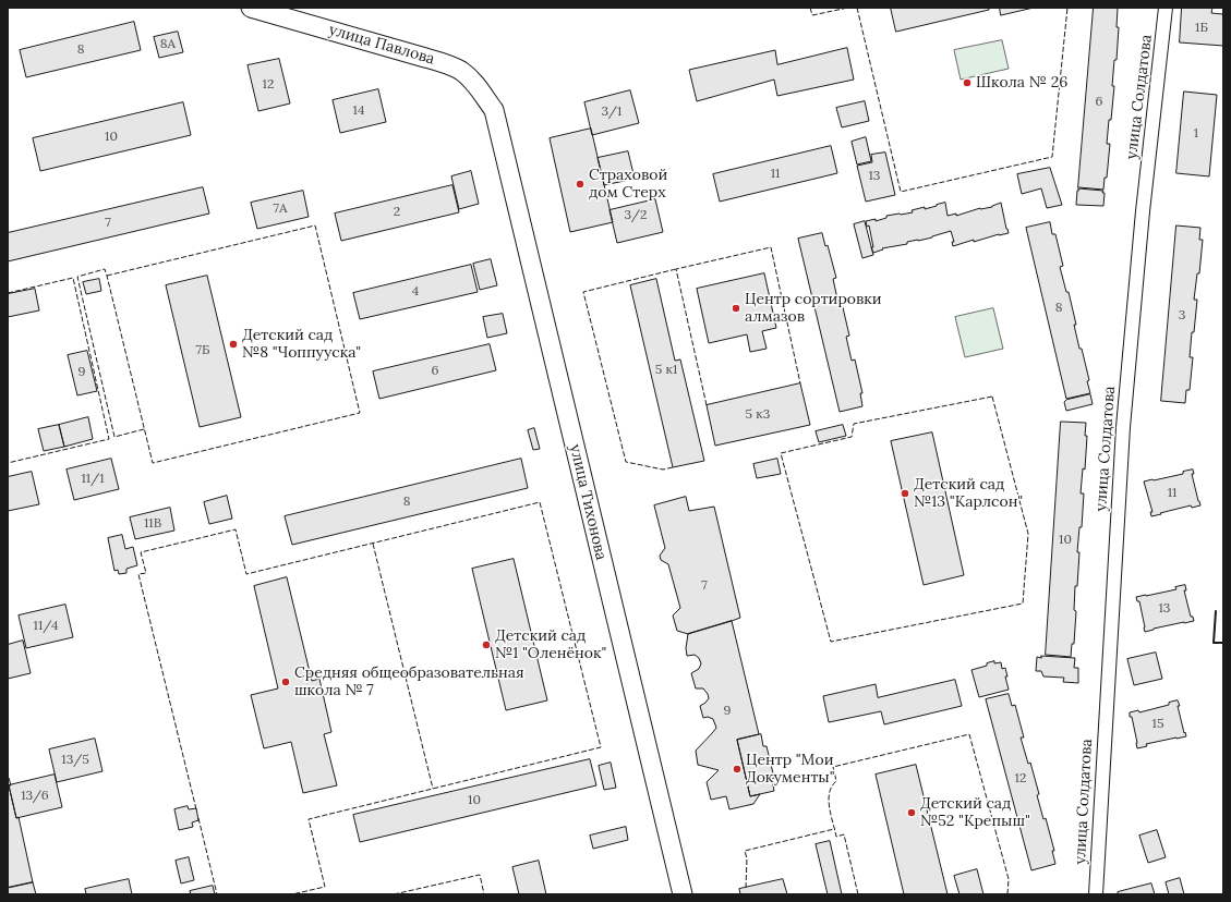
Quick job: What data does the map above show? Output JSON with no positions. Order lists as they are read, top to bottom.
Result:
{
  "streets": {
    "main road": ["улица Павлова", "улица Тихонова"],
    "street": ["улица Солдатова"]
  },
  "crossings": [
    ["улица Павлова", "улица Тихонова"]
  ],
  "places": [
    "Школа № 26",
    "Страховой дом Стерх",
    "Центр сортировки алмазов",
    "Детский сад №8 \"Чоппууска\"",
    "Детский сад №13 \"Карлсон\"",
    "Детский сад №1 \"Оленёнок\"",
    "Cредняя общеобразовательная школа № 7",
    "Центр \"Мои Документы\"",
    "Детский сад №52 \"Крепыш\""
  ],
  "house_numbers": [
    "1Б",
    "8А",
    "8",
    "12",
    "6",
    "14",
    "3/1",
    "1",
    "10",
    "11",
    "13",
    "7А",
    "2",
    "3/2",
    "7",
    "4",
    "8",
    "3",
    "7Б",
    "5 к1",
    "6",
    "9",
    "5 к3",
    "11/1",
    "11",
    "8",
    "11В",
    "10",
    "7",
    "13",
    "11/4",
    "9",
    "15",
    "13/5",
    "12",
    "13/6",
    "10"
  ]
}
